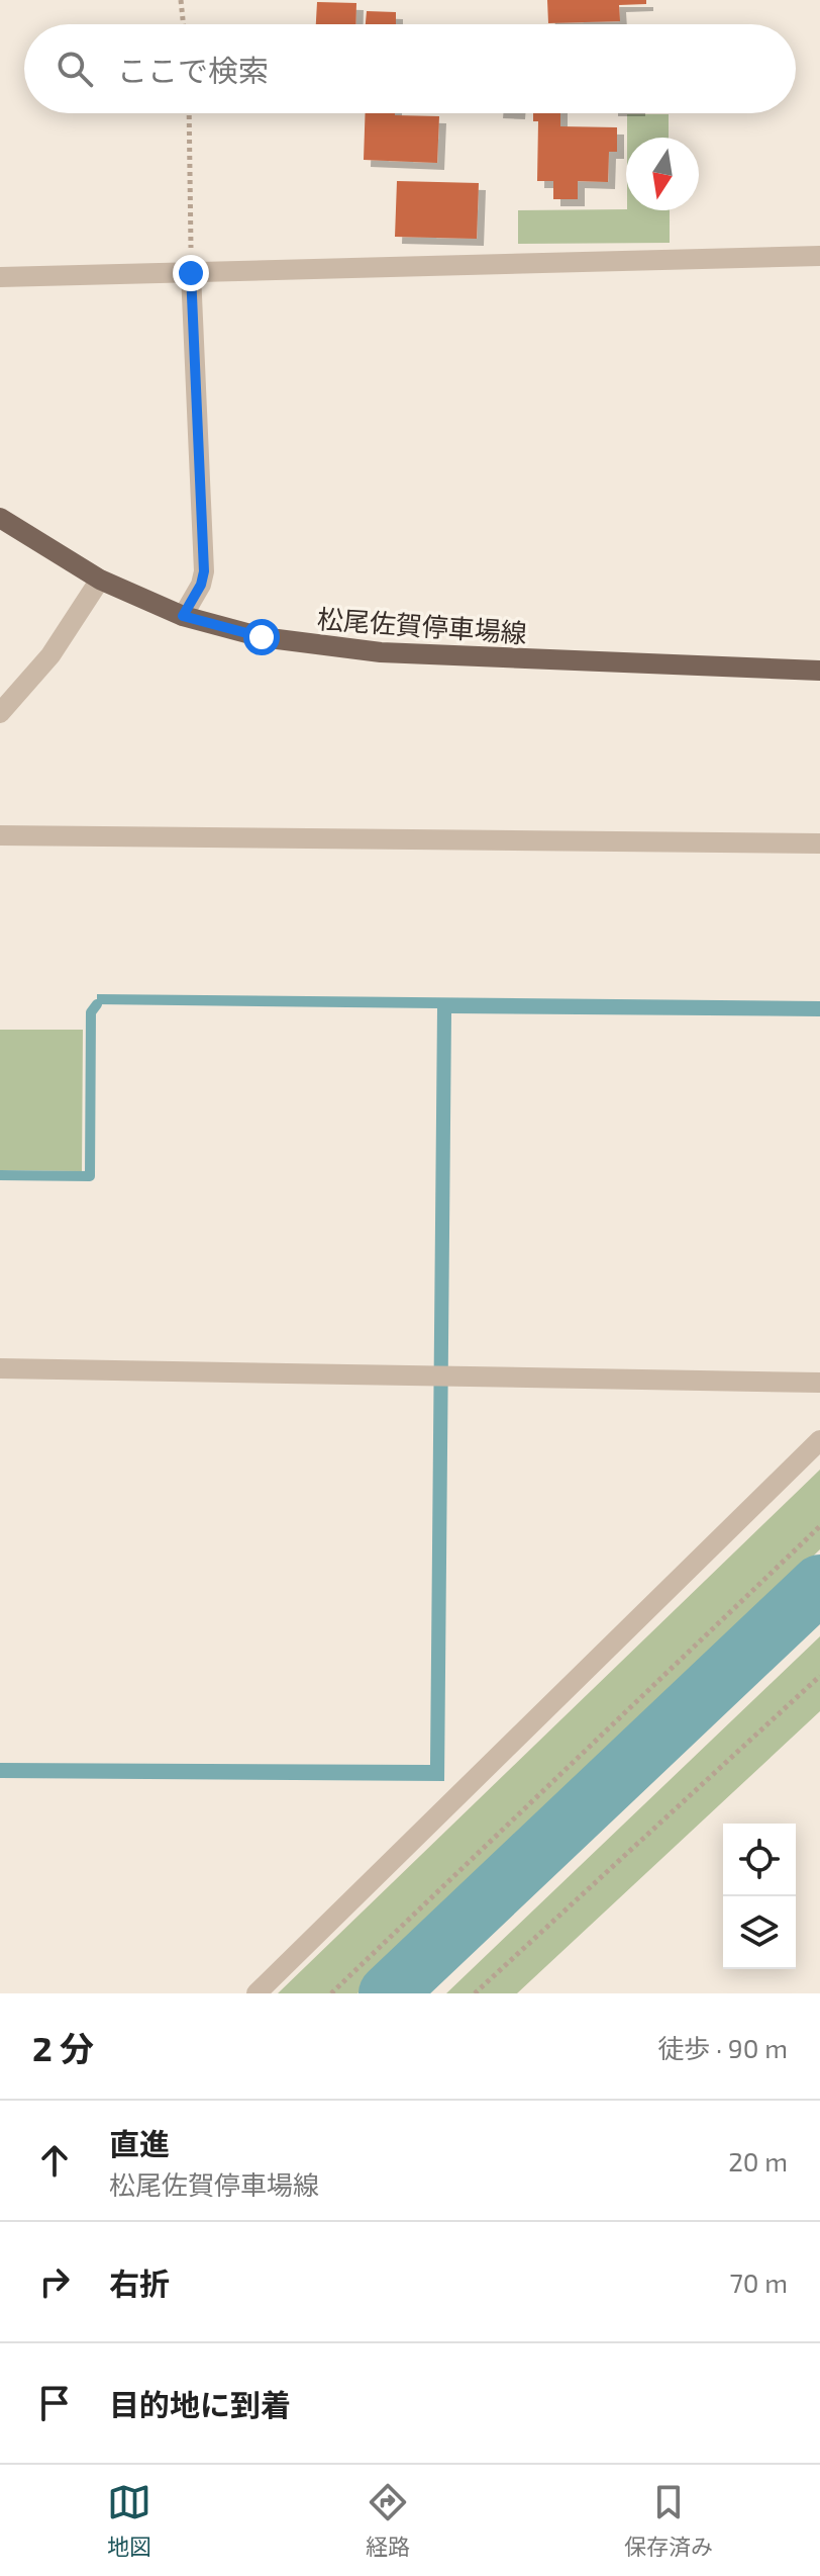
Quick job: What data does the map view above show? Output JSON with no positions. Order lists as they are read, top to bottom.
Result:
{
  "streets": {
    "main road": ["松尾佐賀停車場線"]
  },
  "north": "bottom",
  "page": {
    "search": "ここで検索",
    "heading": ["2 分", "徒歩 · 90 m"],
    "list": [
      ["直進", "松尾佐賀停車場線", "20 m"],
      ["右折", "70 m"],
      "目的地に到着"
    ],
    "nav": ["地図", "経路", "保存済み"]
  }
}
